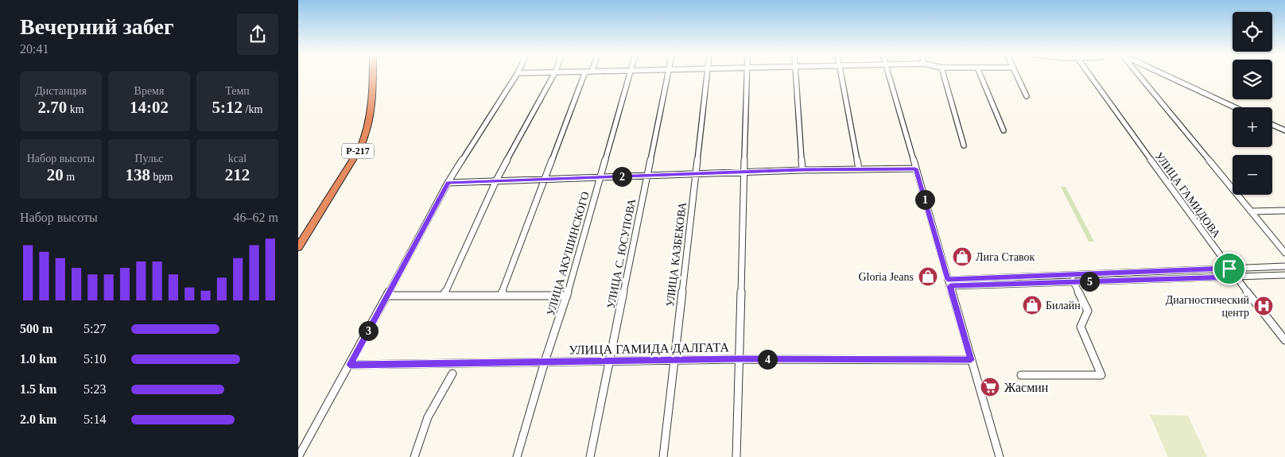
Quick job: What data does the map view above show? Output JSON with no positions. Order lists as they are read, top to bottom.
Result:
{
  "streets": {
    "highway": ["Р-217"],
    "street": [
      "УЛИЦА ГАМИДОВА",
      "УЛИЦА АКУШИНСКОГО",
      "УЛИЦА С. ЮСУПОВА",
      "УЛИЦА КАЗБЕКОВА",
      "УЛИЦА ГАМИДА ДАЛГАТА"
    ]
  },
  "crossings": [
    ["УЛИЦА АКУШИНСКОГО", "УЛИЦА ГАМИДА ДАЛГАТА"],
    ["УЛИЦА С. ЮСУПОВА", "УЛИЦА ГАМИДА ДАЛГАТА"],
    ["УЛИЦА КАЗБЕКОВА", "УЛИЦА ГАМИДА ДАЛГАТА"]
  ],
  "places": {
    "shop": ["Лига Ставок", "Gloria Jeans", "Билайн"],
    "hospital": ["Диагностический центр"],
    "supermarket": ["Жасмин"]
  },
  "page": {
    "heading": ["Вечерний забег", "20:41"],
    "map_buttons": ["+", "−"],
    "stats": [
      ["Дистанция", "2.70 km"],
      ["Время", "14:02"],
      ["Темп", "5:12 /km"],
      ["Набор высоты", "20 m"],
      ["Пульс", "138 bpm"],
      ["kcal", "212"]
    ],
    "pins": [
      "2",
      "1",
      "5",
      "3",
      "4"
    ],
    "chart": ["Набор высоты", "46–62 m"],
    "list": [
      {
        "name": "500 m",
        "note": "5:27"
      },
      {
        "name": "1.0 km",
        "note": "5:10"
      },
      {
        "name": "1.5 km",
        "note": "5:23"
      },
      {
        "name": "2.0 km",
        "note": "5:14"
      }
    ]
  }
}
